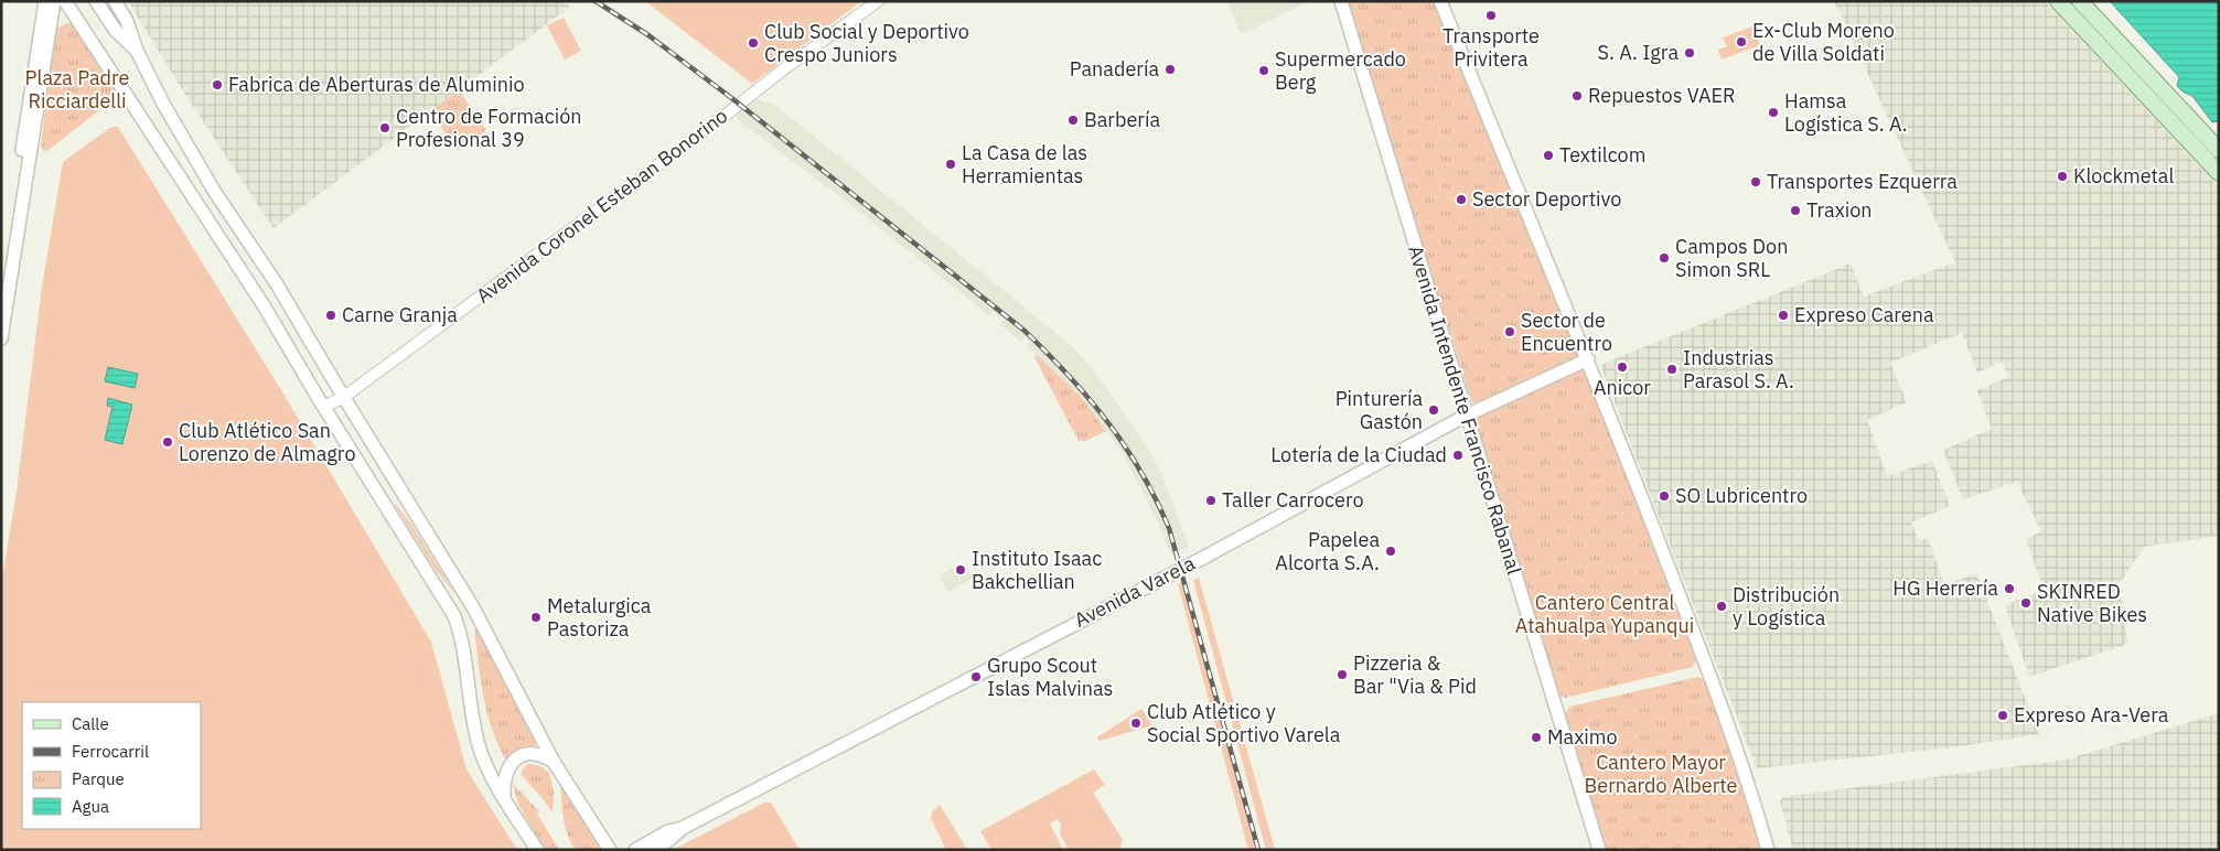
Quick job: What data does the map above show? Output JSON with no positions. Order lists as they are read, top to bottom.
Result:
{
  "streets": {
    "main road": ["Avenida Intendente Francisco Rabanal", "Avenida Varela"],
    "street": ["Avenida Coronel Esteban Bonorino"]
  },
  "crossings": [
    ["Avenida Intendente Francisco Rabanal", "Avenida Varela"]
  ],
  "parks": ["Plaza Padre Ricciardelli", "Cantero Central Atahualpa Yupanqui", "Cantero Mayor Bernardo Alberte"],
  "places": [
    "Transporte Privitera",
    "Ex-Club Moreno de Villa Soldati",
    "Club Social y Deportivo Crespo Juniors",
    "S. A. Igra",
    "Panadería",
    "Supermercado Berg",
    "Fabrica de Aberturas de Aluminio",
    "Repuestos VAER",
    "Hamsa Logística S. A.",
    "Barbería",
    "Centro de Formación Profesional 39",
    "Textilcom",
    "La Casa de las Herramientas",
    "Klockmetal",
    "Transportes Ezquerra",
    "Sector Deportivo",
    "Traxion",
    "Campos Don Simon SRL",
    "Carne Granja",
    "Expreso Carena",
    "Sector de Encuentro",
    "Anicor",
    "Industrias Parasol S. A.",
    "Pinturería Gastón",
    "Club Atlético San Lorenzo de Almagro",
    "Lotería de la Ciudad",
    "SO Lubricentro",
    "Taller Carrocero",
    "Papelea Alcorta S.A.",
    "Instituto Isaac Bakchellian",
    "HG Herrería",
    "SKINRED Native Bikes",
    "Distribución y Logística",
    "Metalurgica Pastoriza",
    "Pizzeria & Bar \"Via & Pid",
    "Grupo Scout Islas Malvinas",
    "Expreso Ara-Vera",
    "Club Atlético y Social Sportivo Varela",
    "Maximo"
  ],
  "legend": [
    "Calle",
    "Ferrocarril",
    "Parque",
    "Agua"
  ]
}
